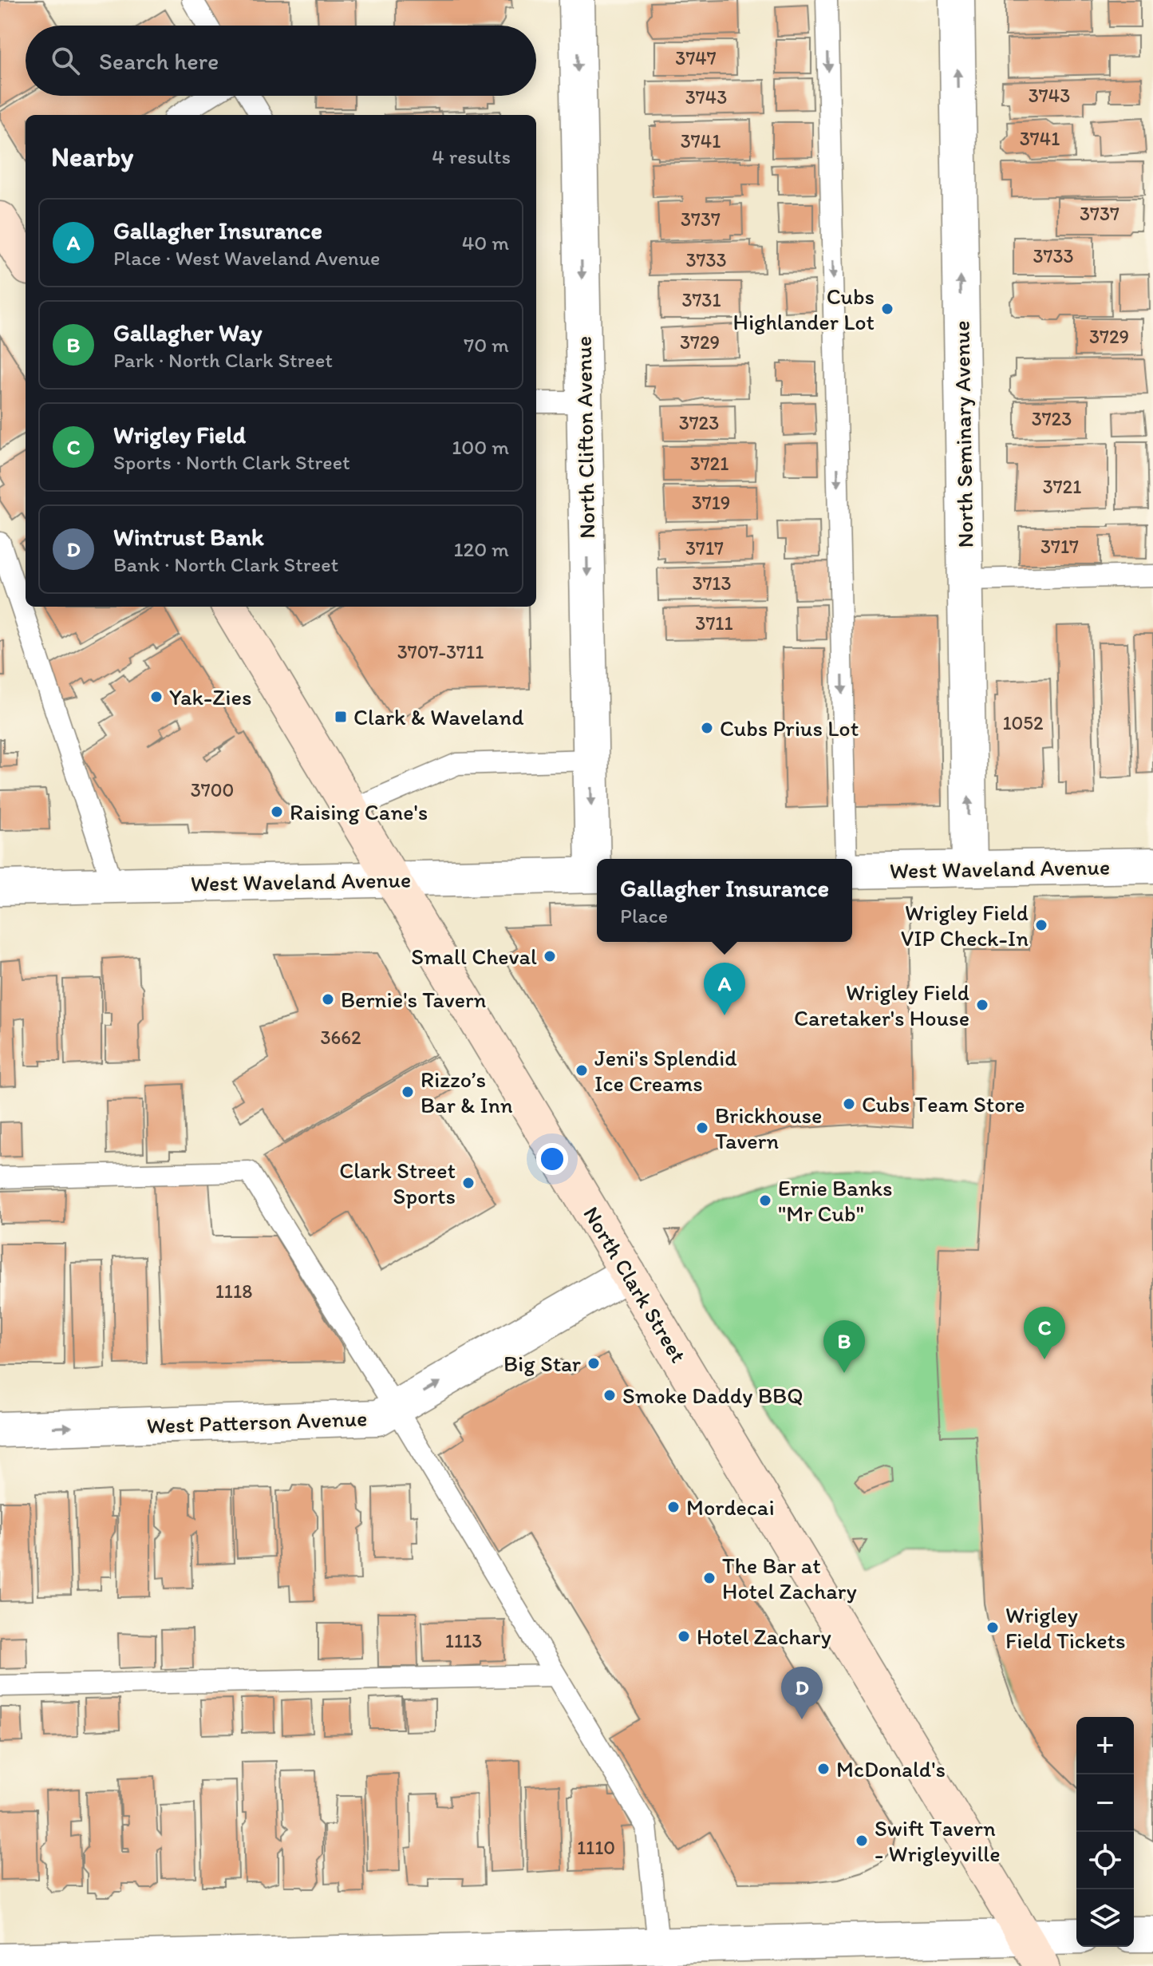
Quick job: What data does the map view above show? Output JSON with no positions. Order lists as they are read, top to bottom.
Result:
{
  "streets": {
    "main road": ["North Clark Street"],
    "street": [
      "North Seminary Avenue",
      "North Clifton Avenue",
      "West Waveland Avenue",
      "West Patterson Avenue"
    ]
  },
  "crossings": [
    ["North Seminary Avenue", "West Waveland Avenue"],
    ["North Clifton Avenue", "West Waveland Avenue"],
    ["West Waveland Avenue", "North Clark Street"],
    ["North Clark Street", "West Patterson Avenue"]
  ],
  "one_way": ["North Seminary Avenue", "North Clifton Avenue", "West Patterson Avenue"],
  "places": {
    "other": [
      "Cubs Highlander Lot",
      "Yak-Zies",
      "Cubs Prius Lot",
      "Raising Cane's",
      "Wrigley Field VIP Check-In",
      "Small Cheval",
      "Bernie's Tavern",
      "Wrigley Field Caretaker's House",
      "Jeni's Splendid Ice Creams",
      "Rizzo’s Bar & Inn",
      "Cubs Team Store",
      "Brickhouse Tavern",
      "Clark Street Sports",
      "Ernie Banks \"Mr Cub\"",
      "Big Star",
      "Smoke Daddy BBQ",
      "Mordecai",
      "The Bar at Hotel Zachary",
      "Wrigley Field Tickets",
      "Hotel Zachary",
      "McDonald's",
      "Swift Tavern - Wrigleyville"
    ],
    "transit": ["Clark & Waveland"]
  },
  "house_numbers": [
    "3747",
    "3743",
    "3743",
    "3741",
    "3741",
    "3737",
    "3737",
    "3733",
    "3733",
    "3731",
    "3729",
    "3729",
    "3723",
    "3723",
    "3721",
    "3721",
    "3719",
    "3717",
    "3717",
    "3713",
    "3711",
    "3707-3711",
    "1052",
    "3700",
    "3662",
    "1118",
    "1113",
    "1110"
  ],
  "page": {
    "search": "Search here",
    "heading": ["Nearby", "4 results"],
    "list": [
      {
        "mark": "A",
        "name": "Gallagher Insurance",
        "note": "Place · West Waveland Avenue",
        "value": "40 m"
      },
      {
        "mark": "B",
        "name": "Gallagher Way",
        "note": "Park · North Clark Street",
        "value": "70 m"
      },
      {
        "mark": "C",
        "name": "Wrigley Field",
        "note": "Sports · North Clark Street",
        "value": "100 m"
      },
      {
        "mark": "D",
        "name": "Wintrust Bank",
        "note": "Bank · North Clark Street",
        "value": "120 m"
      }
    ],
    "popup": ["Gallagher Insurance", "Place"],
    "pins": [
      "A",
      "C",
      "B",
      "D"
    ],
    "map_buttons": ["+", "−"]
  }
}
